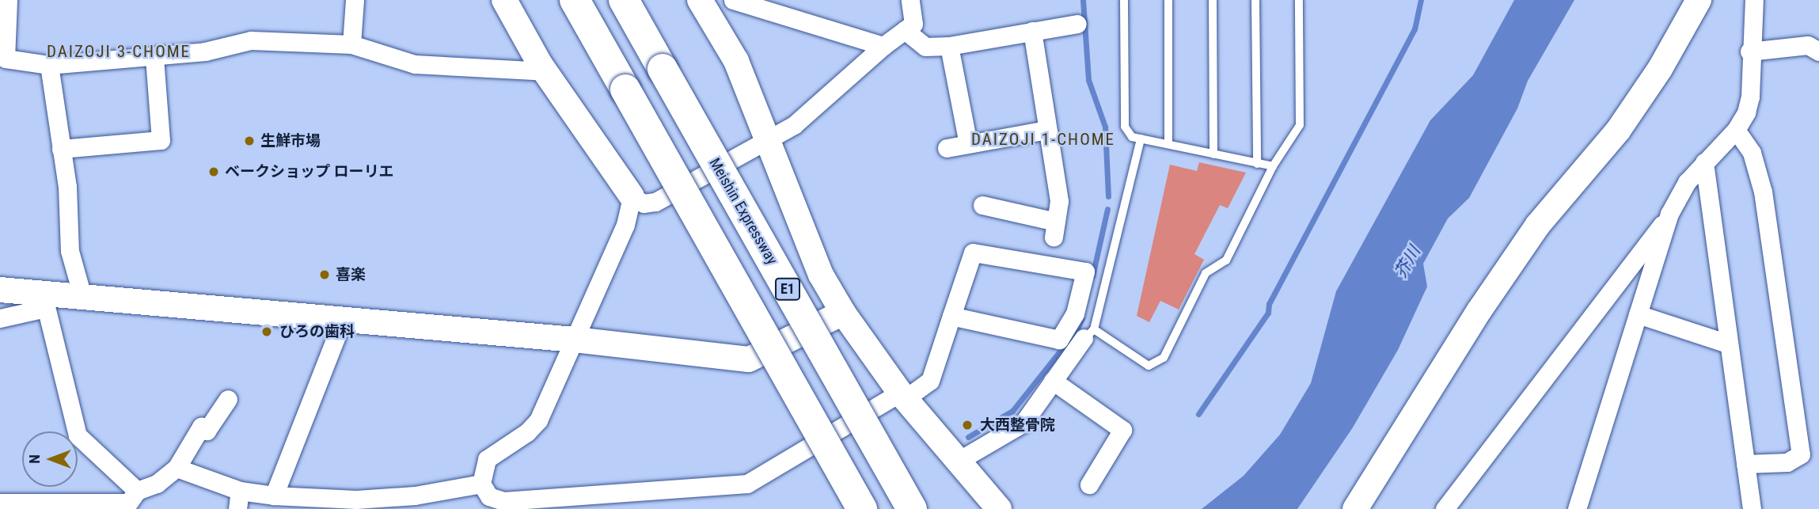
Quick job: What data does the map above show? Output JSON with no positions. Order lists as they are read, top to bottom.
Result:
{
  "streets": {
    "highway": ["Meishin Expressway", "E1"]
  },
  "districts": ["DAIZOJI 3-CHOME", "DAIZOJI 1-CHOME"],
  "water": ["芥川"],
  "places": [
    "生鮮市場",
    "ベークショップ ローリエ",
    "喜楽",
    "ひろの歯科",
    "大西整骨院"
  ],
  "north": "left"
}
